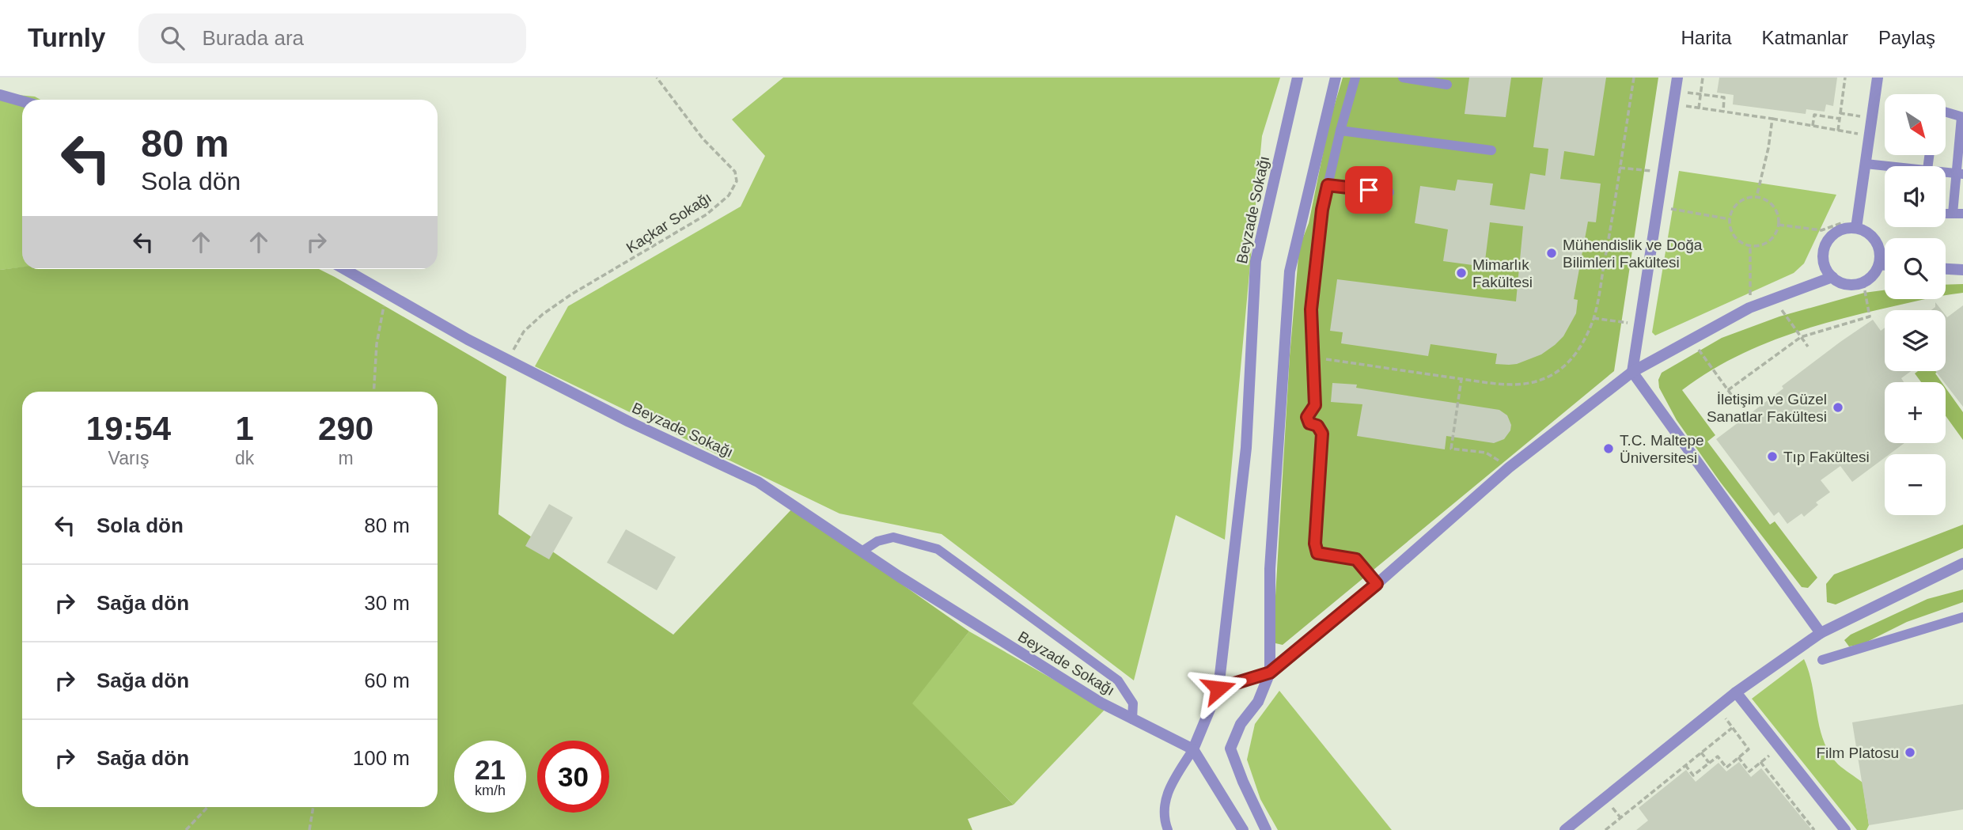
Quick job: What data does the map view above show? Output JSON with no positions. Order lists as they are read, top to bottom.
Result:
{
  "streets": {
    "street": ["Beyzade Sokağı"],
    "path": ["Kaçkar Sokağı"]
  },
  "crossings": [
    ["Beyzade Sokağı", "Kaçkar Sokağı"]
  ],
  "places": [
    "Mühendislik ve Doğa Bilimleri Fakültesi",
    "Mimarlık Fakültesi",
    "İletişim ve Güzel Sanatlar Fakültesi",
    "T.C. Maltepe Üniversitesi",
    "Tıp Fakültesi",
    "Film Platosu"
  ],
  "north": "bottom right",
  "page": {
    "header": "Turnly",
    "search": "Burada ara",
    "nav": ["Harita", "Katmanlar", "Paylaş"],
    "map_buttons": ["+", "−"],
    "turn": ["80 m", "Sola dön"],
    "eta": [
      "19:54",
      "Varış",
      "1",
      "dk",
      "290",
      "m"
    ],
    "list": [
      {
        "name": "Sola dön",
        "value": "80 m"
      },
      {
        "name": "Sağa dön",
        "value": "30 m"
      },
      {
        "name": "Sağa dön",
        "value": "60 m"
      },
      {
        "name": "Sağa dön",
        "value": "100 m"
      }
    ],
    "speed": "21 km/h",
    "limit": "30"
  }
}
